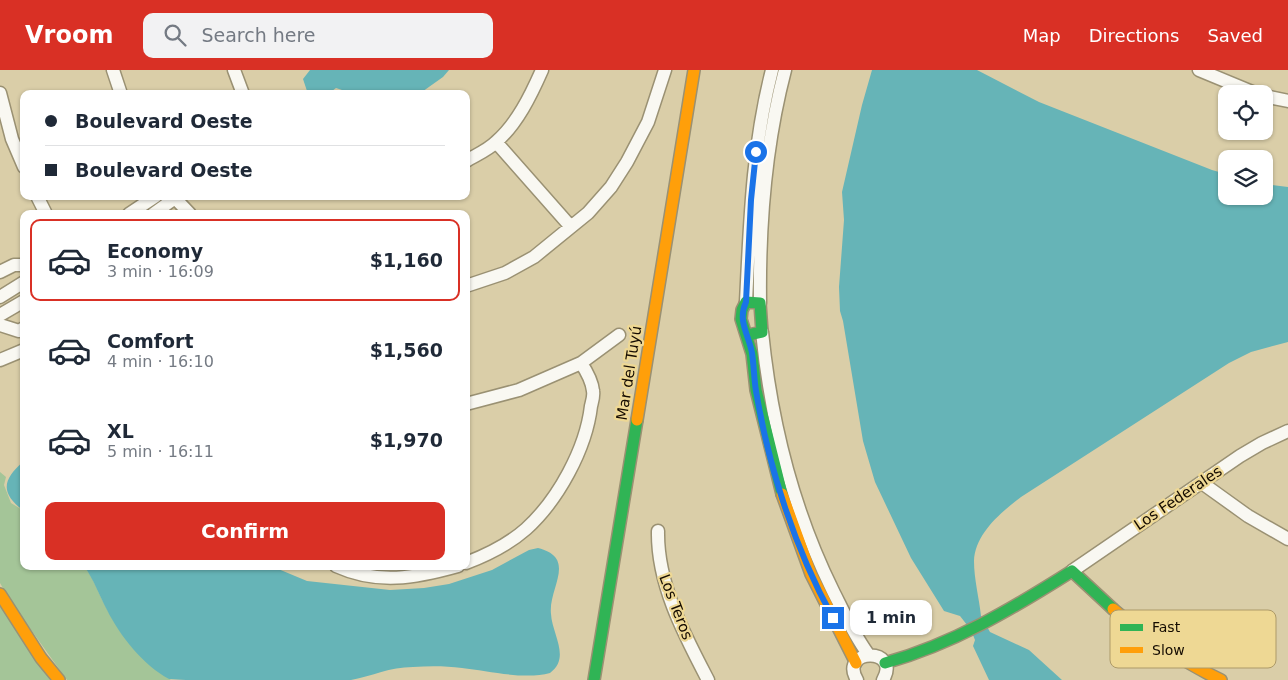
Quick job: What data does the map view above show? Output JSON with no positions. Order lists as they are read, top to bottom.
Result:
{
  "streets": {
    "street": ["Mar del Tuyú", "Los Federales", "Los Teros"]
  },
  "legend": ["Fast", "Slow"],
  "page": {
    "header": "Vroom",
    "search": "Search here",
    "nav": ["Map", "Directions", "Saved"],
    "banner": ["Boulevard Oeste", "Boulevard Oeste"],
    "list": [
      {
        "name": "Economy",
        "note": "3 min · 16:09",
        "value": "$1,160"
      },
      {
        "name": "Comfort",
        "note": "4 min · 16:10",
        "value": "$1,560"
      },
      {
        "name": "XL",
        "note": "5 min · 16:11",
        "value": "$1,970"
      }
    ],
    "buttons": "Confirm",
    "bubble": "1 min"
  }
}
